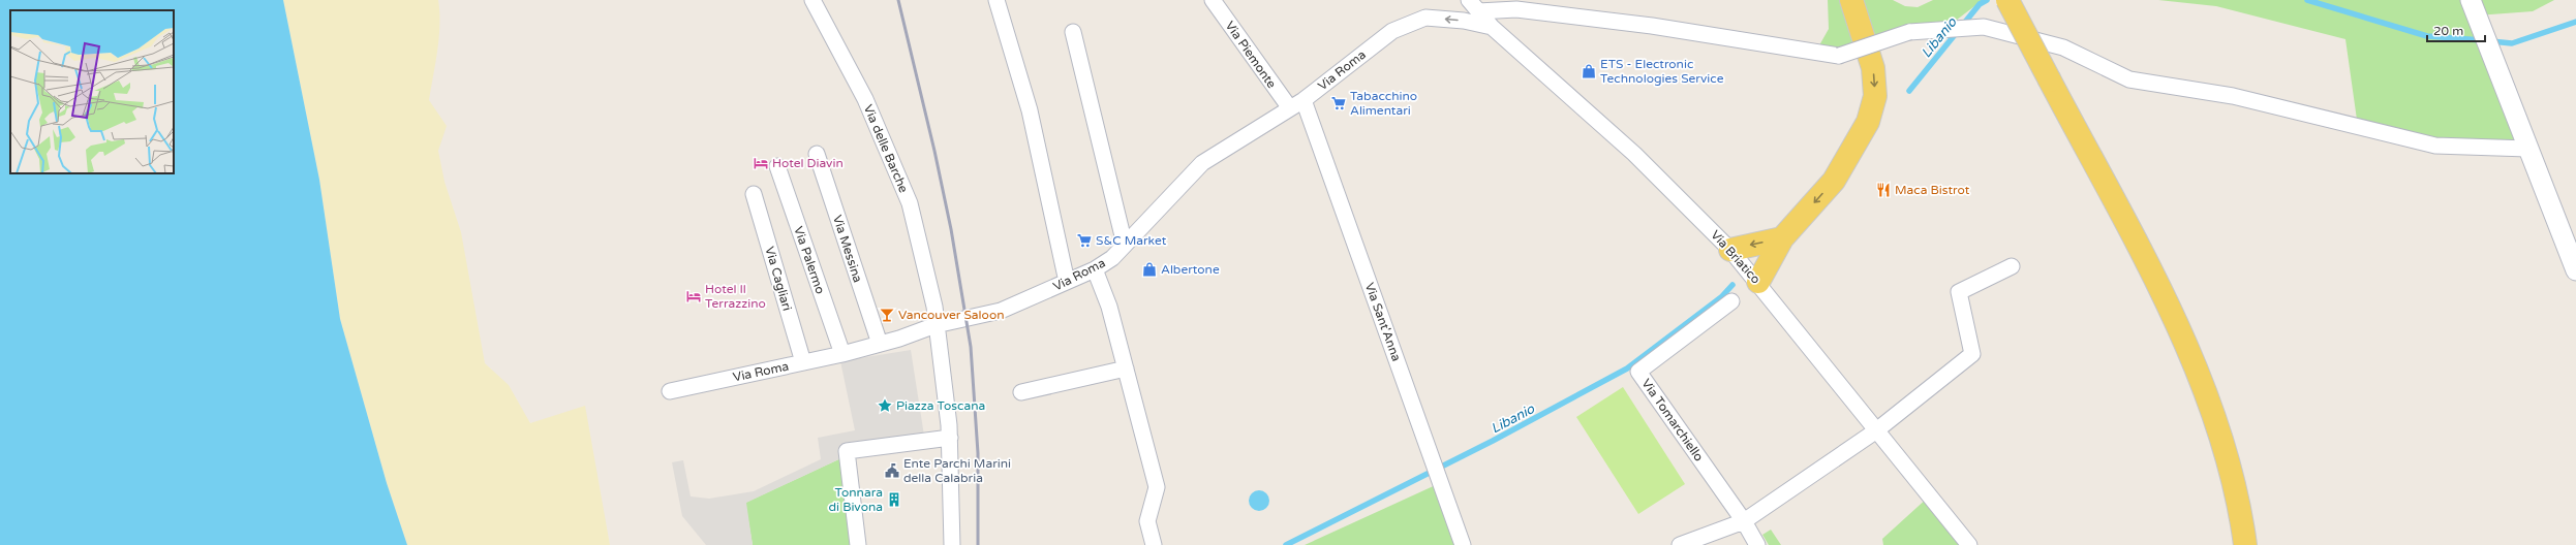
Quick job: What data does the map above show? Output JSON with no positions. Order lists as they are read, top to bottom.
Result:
{
  "streets": {
    "street": [
      "Via Piemonte",
      "Via Roma",
      "Via delle Barche",
      "Via Messina",
      "Via Briatico",
      "Via Palermo",
      "Via Cagliari",
      "Via Sant'Anna",
      "Via Tomarchiello"
    ]
  },
  "crossings": [
    ["Via Piemonte", "Via Roma"],
    ["Via Roma", "Via delle Barche"],
    ["Via Roma", "Via Messina"],
    ["Via Roma", "Via Briatico"],
    ["Via Roma", "Via Palermo"],
    ["Via Roma", "Via Cagliari"],
    ["Via Roma", "Via Sant'Anna"]
  ],
  "water": ["Libanio"],
  "places": {
    "shop": ["ETS - Electronic Technologies Service", "Albertone"],
    "supermarket": ["Tabacchino Alimentari", "S&C Market"],
    "hotel": ["Hotel Diavin", "Hotel Il Terrazzino"],
    "restaurant": ["Maca Bistrot"],
    "bar": ["Vancouver Saloon"],
    "place": ["Piazza Toscana"],
    "public building": ["Ente Parchi Marini della Calabria"],
    "building": ["Tonnara di Bivona"]
  },
  "scale_bar": "20 m"
}
